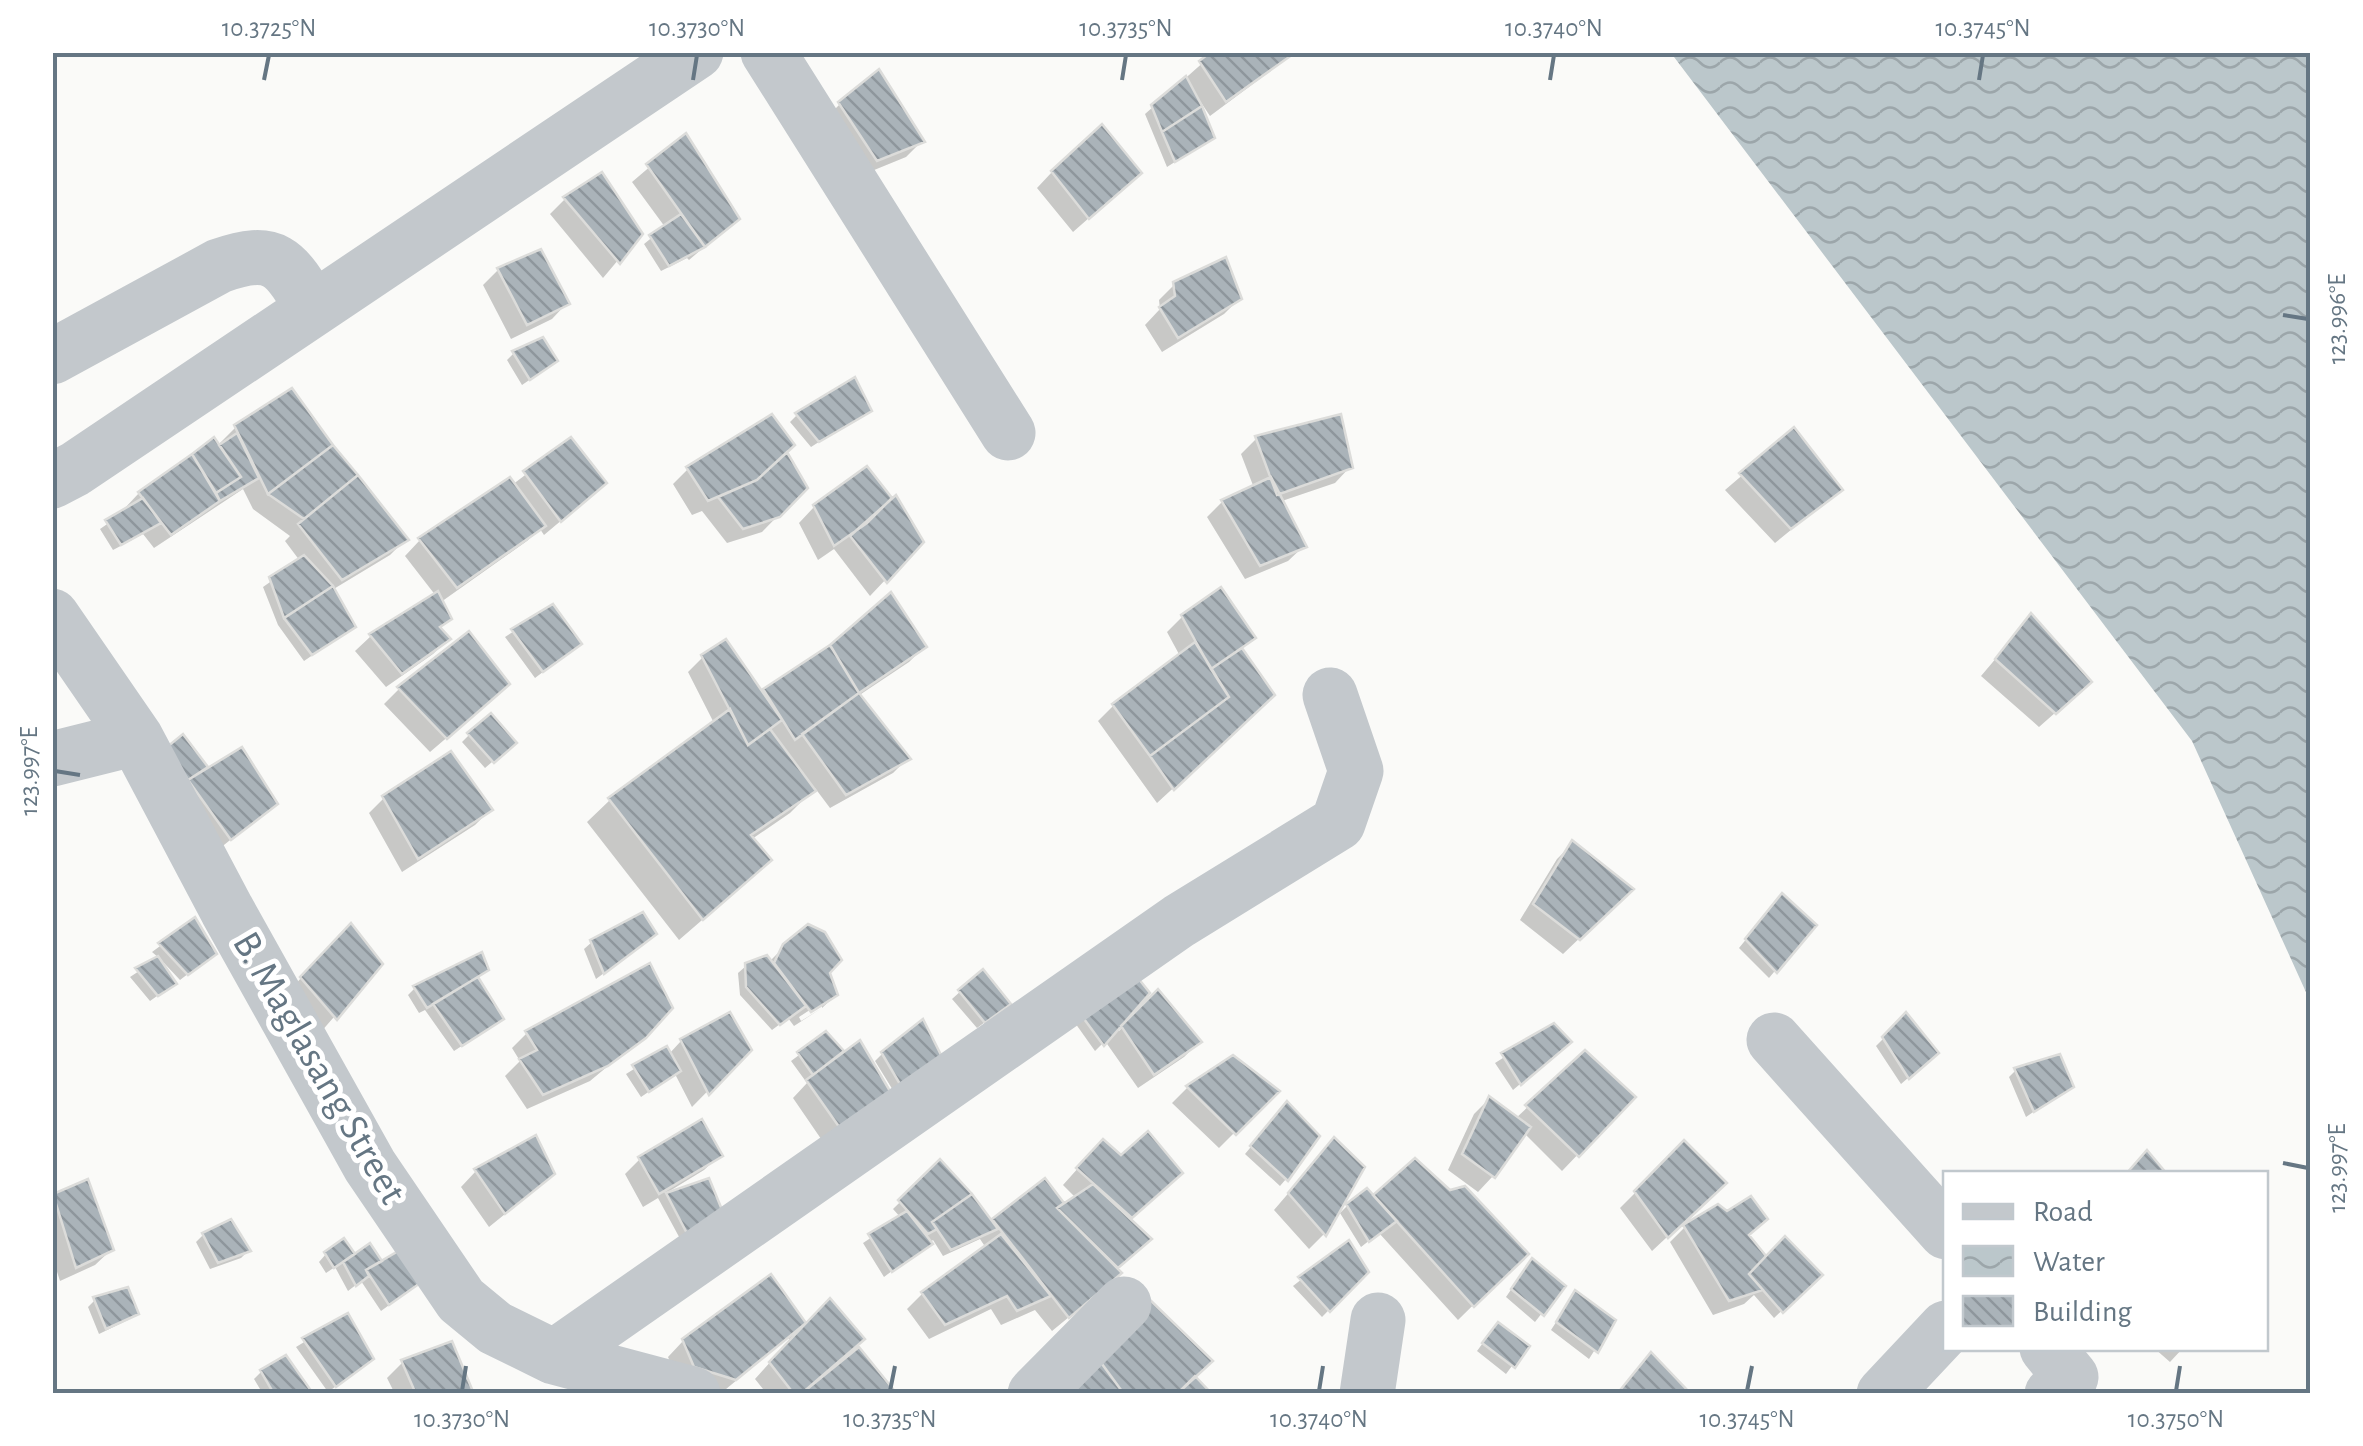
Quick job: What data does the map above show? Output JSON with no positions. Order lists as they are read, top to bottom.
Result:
{
  "streets": {
    "street": ["B. Maglasang Street"]
  },
  "legend": ["Road", "Water", "Building"],
  "coordinates": [
    "10.3725°N",
    "10.3730°N",
    "10.3735°N",
    "10.3740°N",
    "10.3745°N",
    "123.996°E",
    "123.997°E",
    "10.3750°N"
  ]
}
